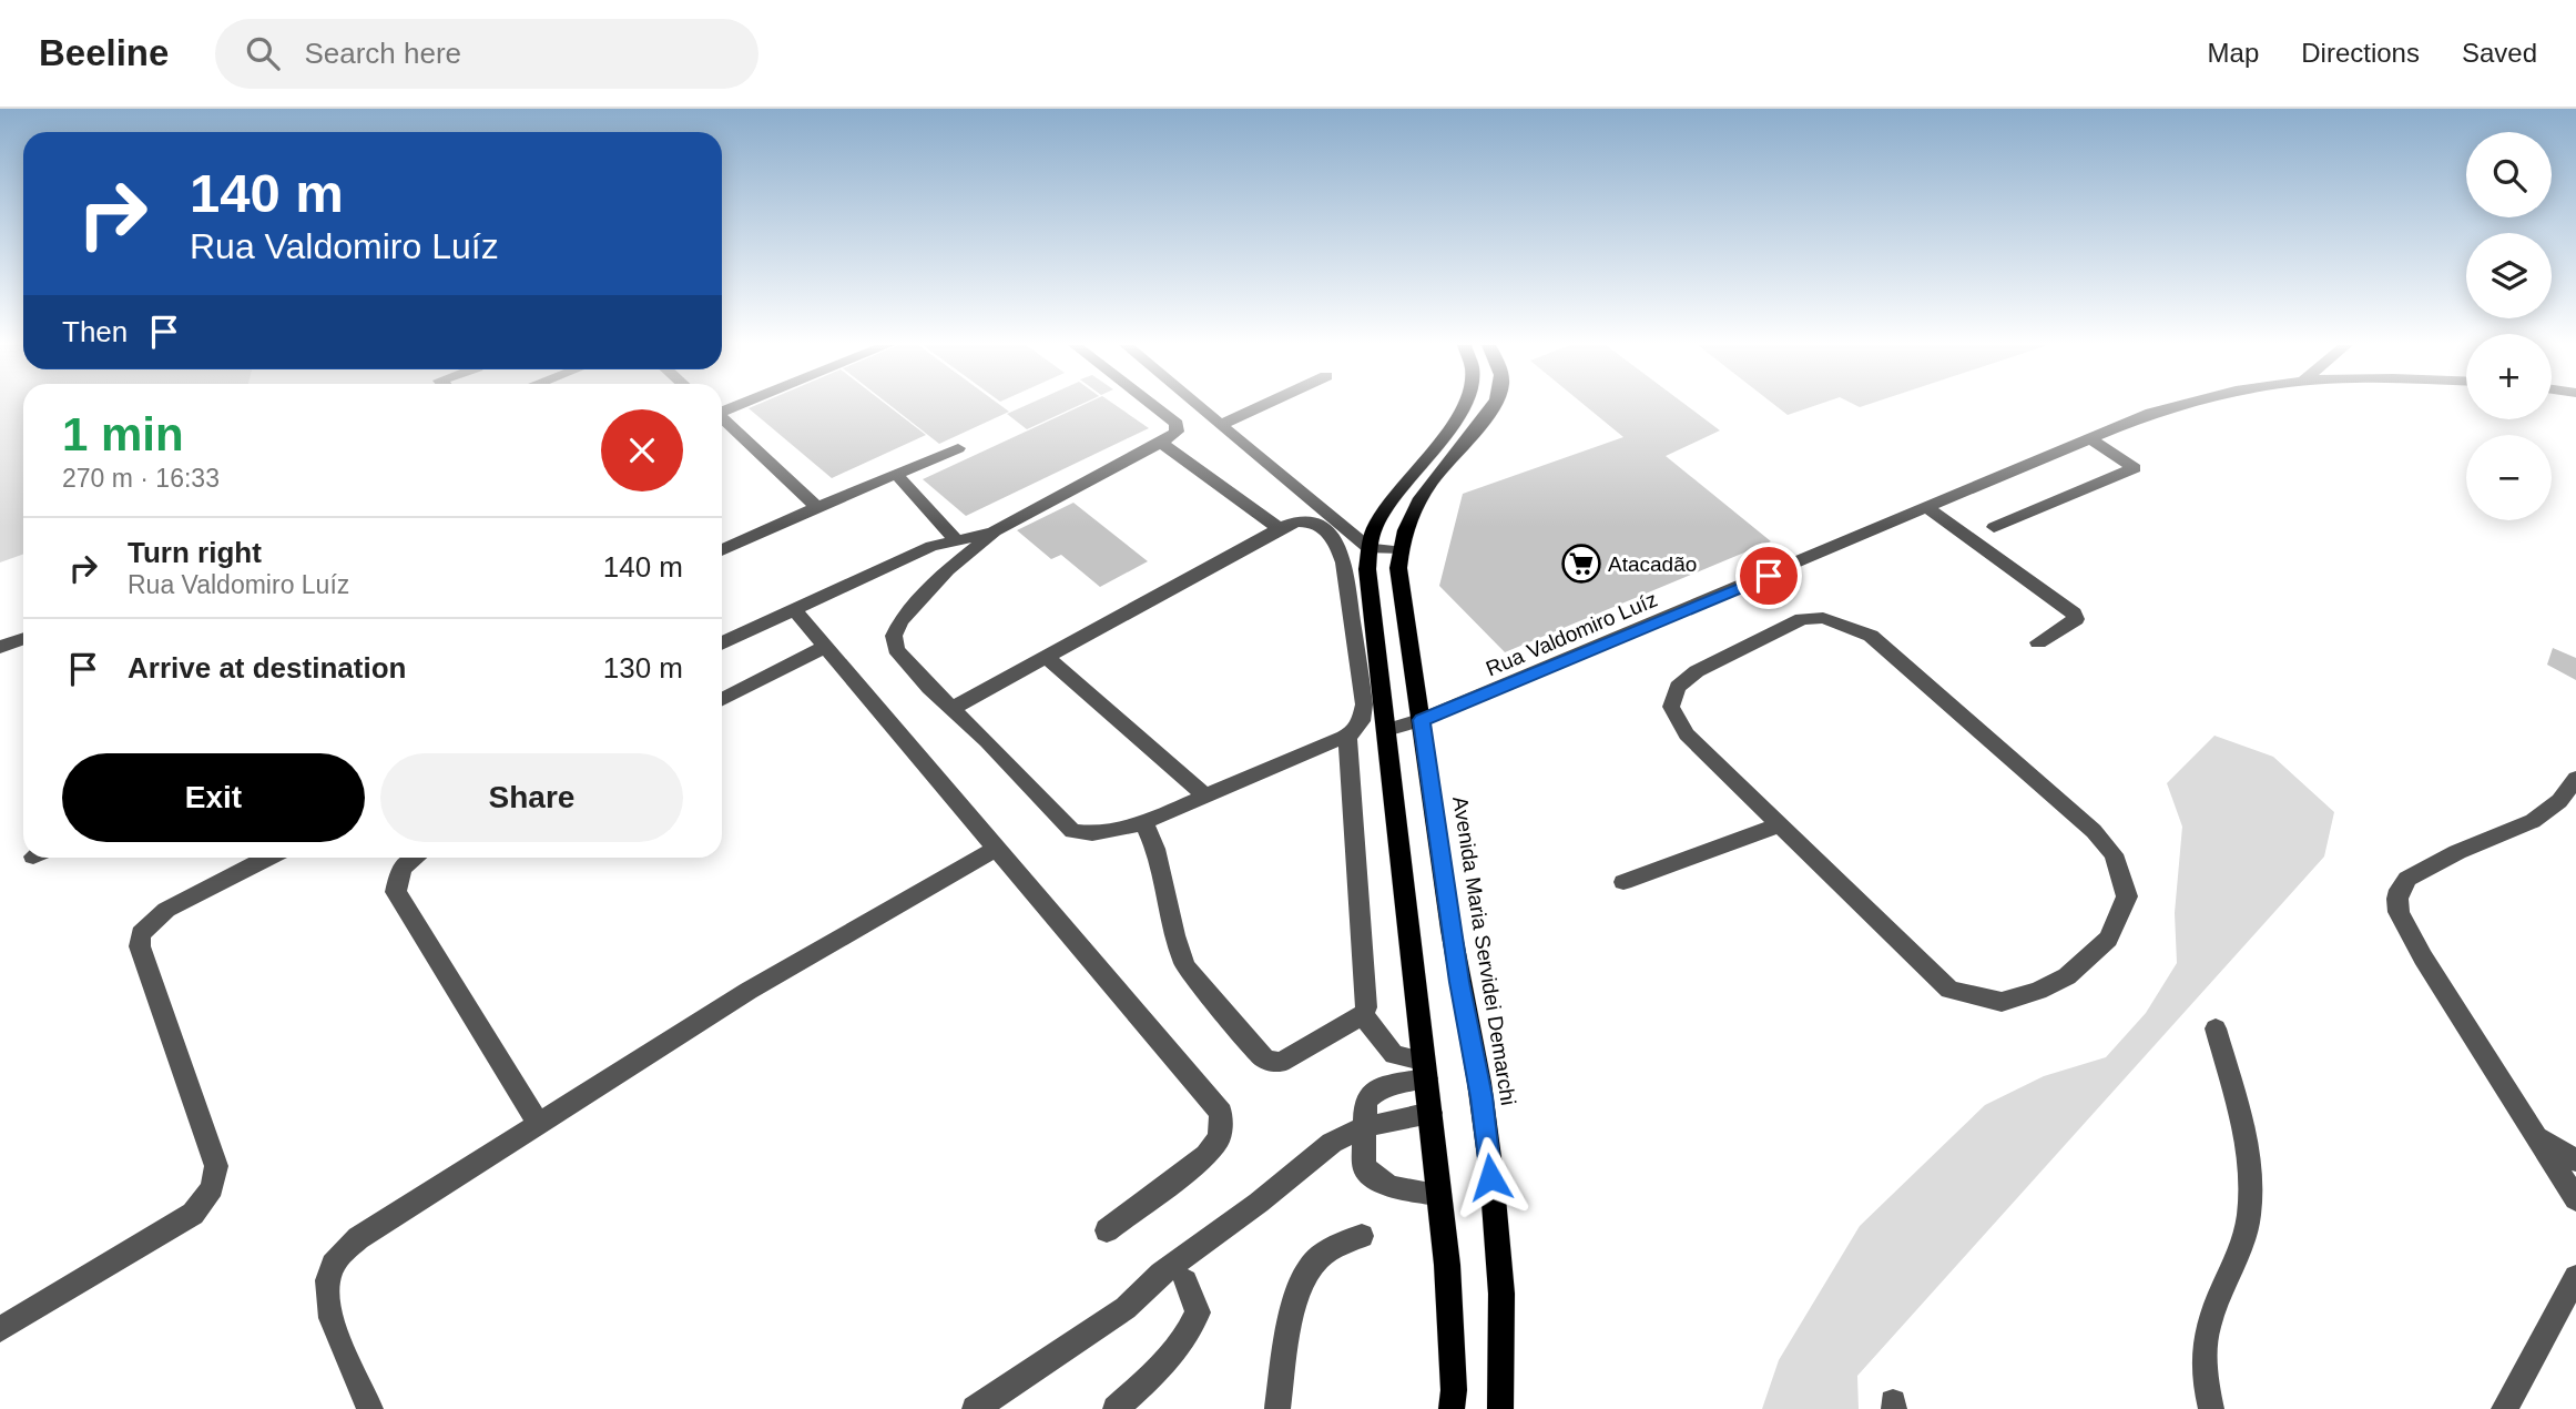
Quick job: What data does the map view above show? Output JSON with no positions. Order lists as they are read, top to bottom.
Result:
{
  "streets": {
    "main road": ["Avenida Maria Servidei Demarchi"],
    "street": ["Rua Valdomiro Luíz"]
  },
  "crossings": [
    ["Rua Valdomiro Luíz", "Avenida Maria Servidei Demarchi"]
  ],
  "places": {
    "supermarket": ["Atacadão"]
  },
  "page": {
    "header": "Beeline",
    "search": "Search here",
    "nav": ["Map", "Directions", "Saved"],
    "map_buttons": ["+", "−"],
    "turn": ["140 m", "Rua Valdomiro Luíz"],
    "then": "Then",
    "heading": ["1 min", "270 m · 16:33"],
    "list": [
      {
        "name": "Turn right",
        "note": "Rua Valdomiro Luíz",
        "value": "140 m"
      },
      {
        "name": "Arrive at destination",
        "value": "130 m"
      }
    ],
    "buttons": ["Exit", "Share"]
  }
}
